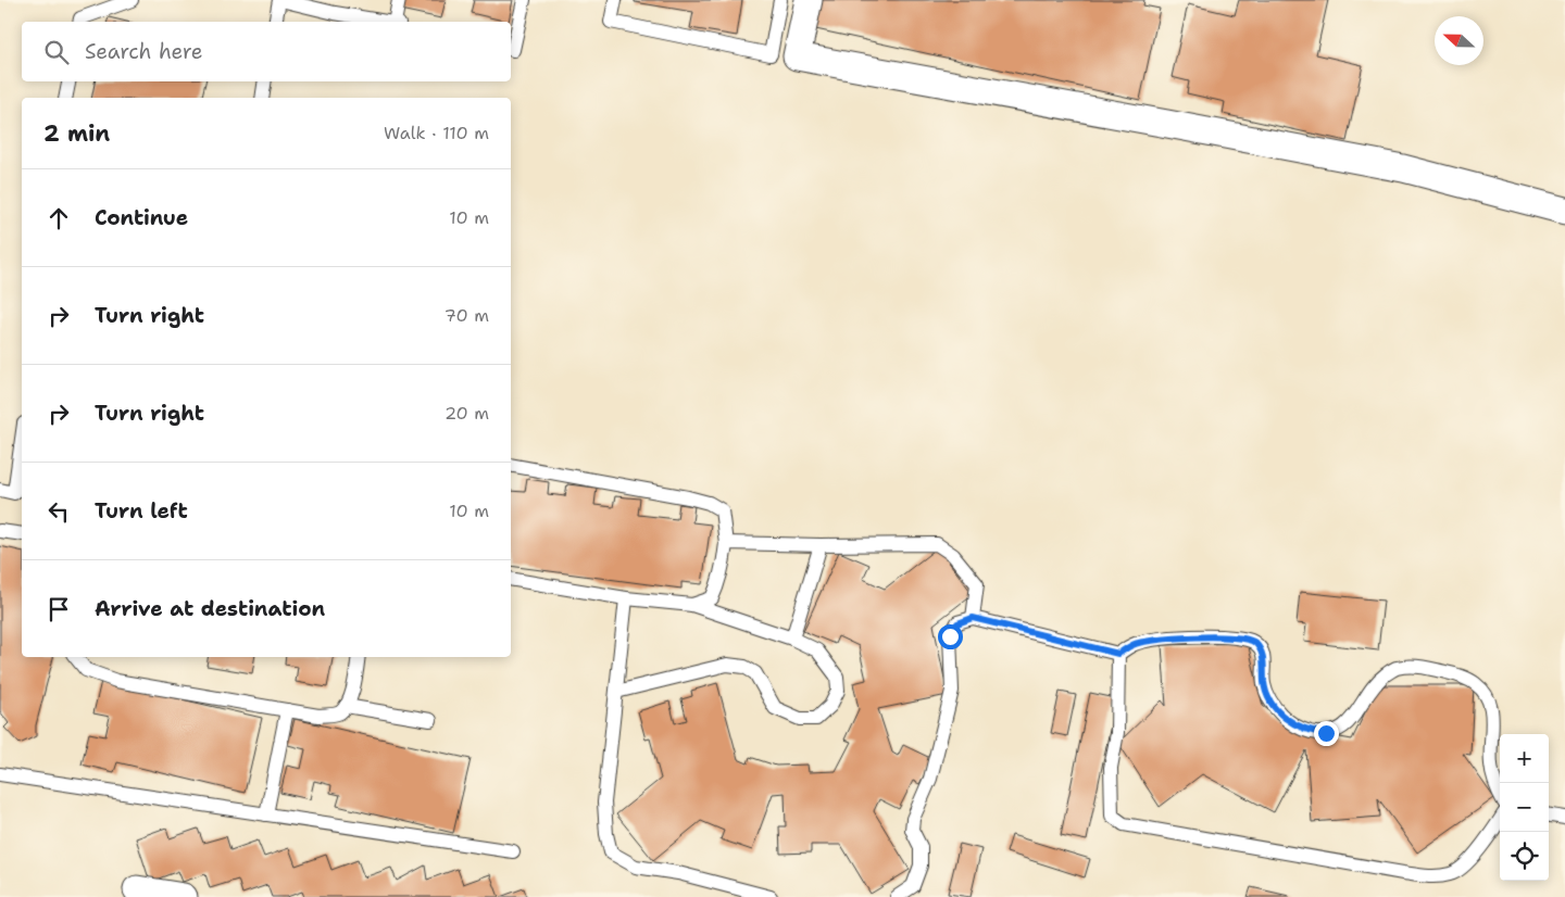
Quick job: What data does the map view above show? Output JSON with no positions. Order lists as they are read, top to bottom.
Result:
{
  "north": "left",
  "page": {
    "search": "Search here",
    "heading": ["2 min", "Walk · 110 m"],
    "list": [
      ["Continue", "10 m"],
      ["Turn right", "70 m"],
      ["Turn right", "20 m"],
      ["Turn left", "10 m"],
      "Arrive at destination"
    ],
    "map_buttons": ["+", "−"]
  }
}
